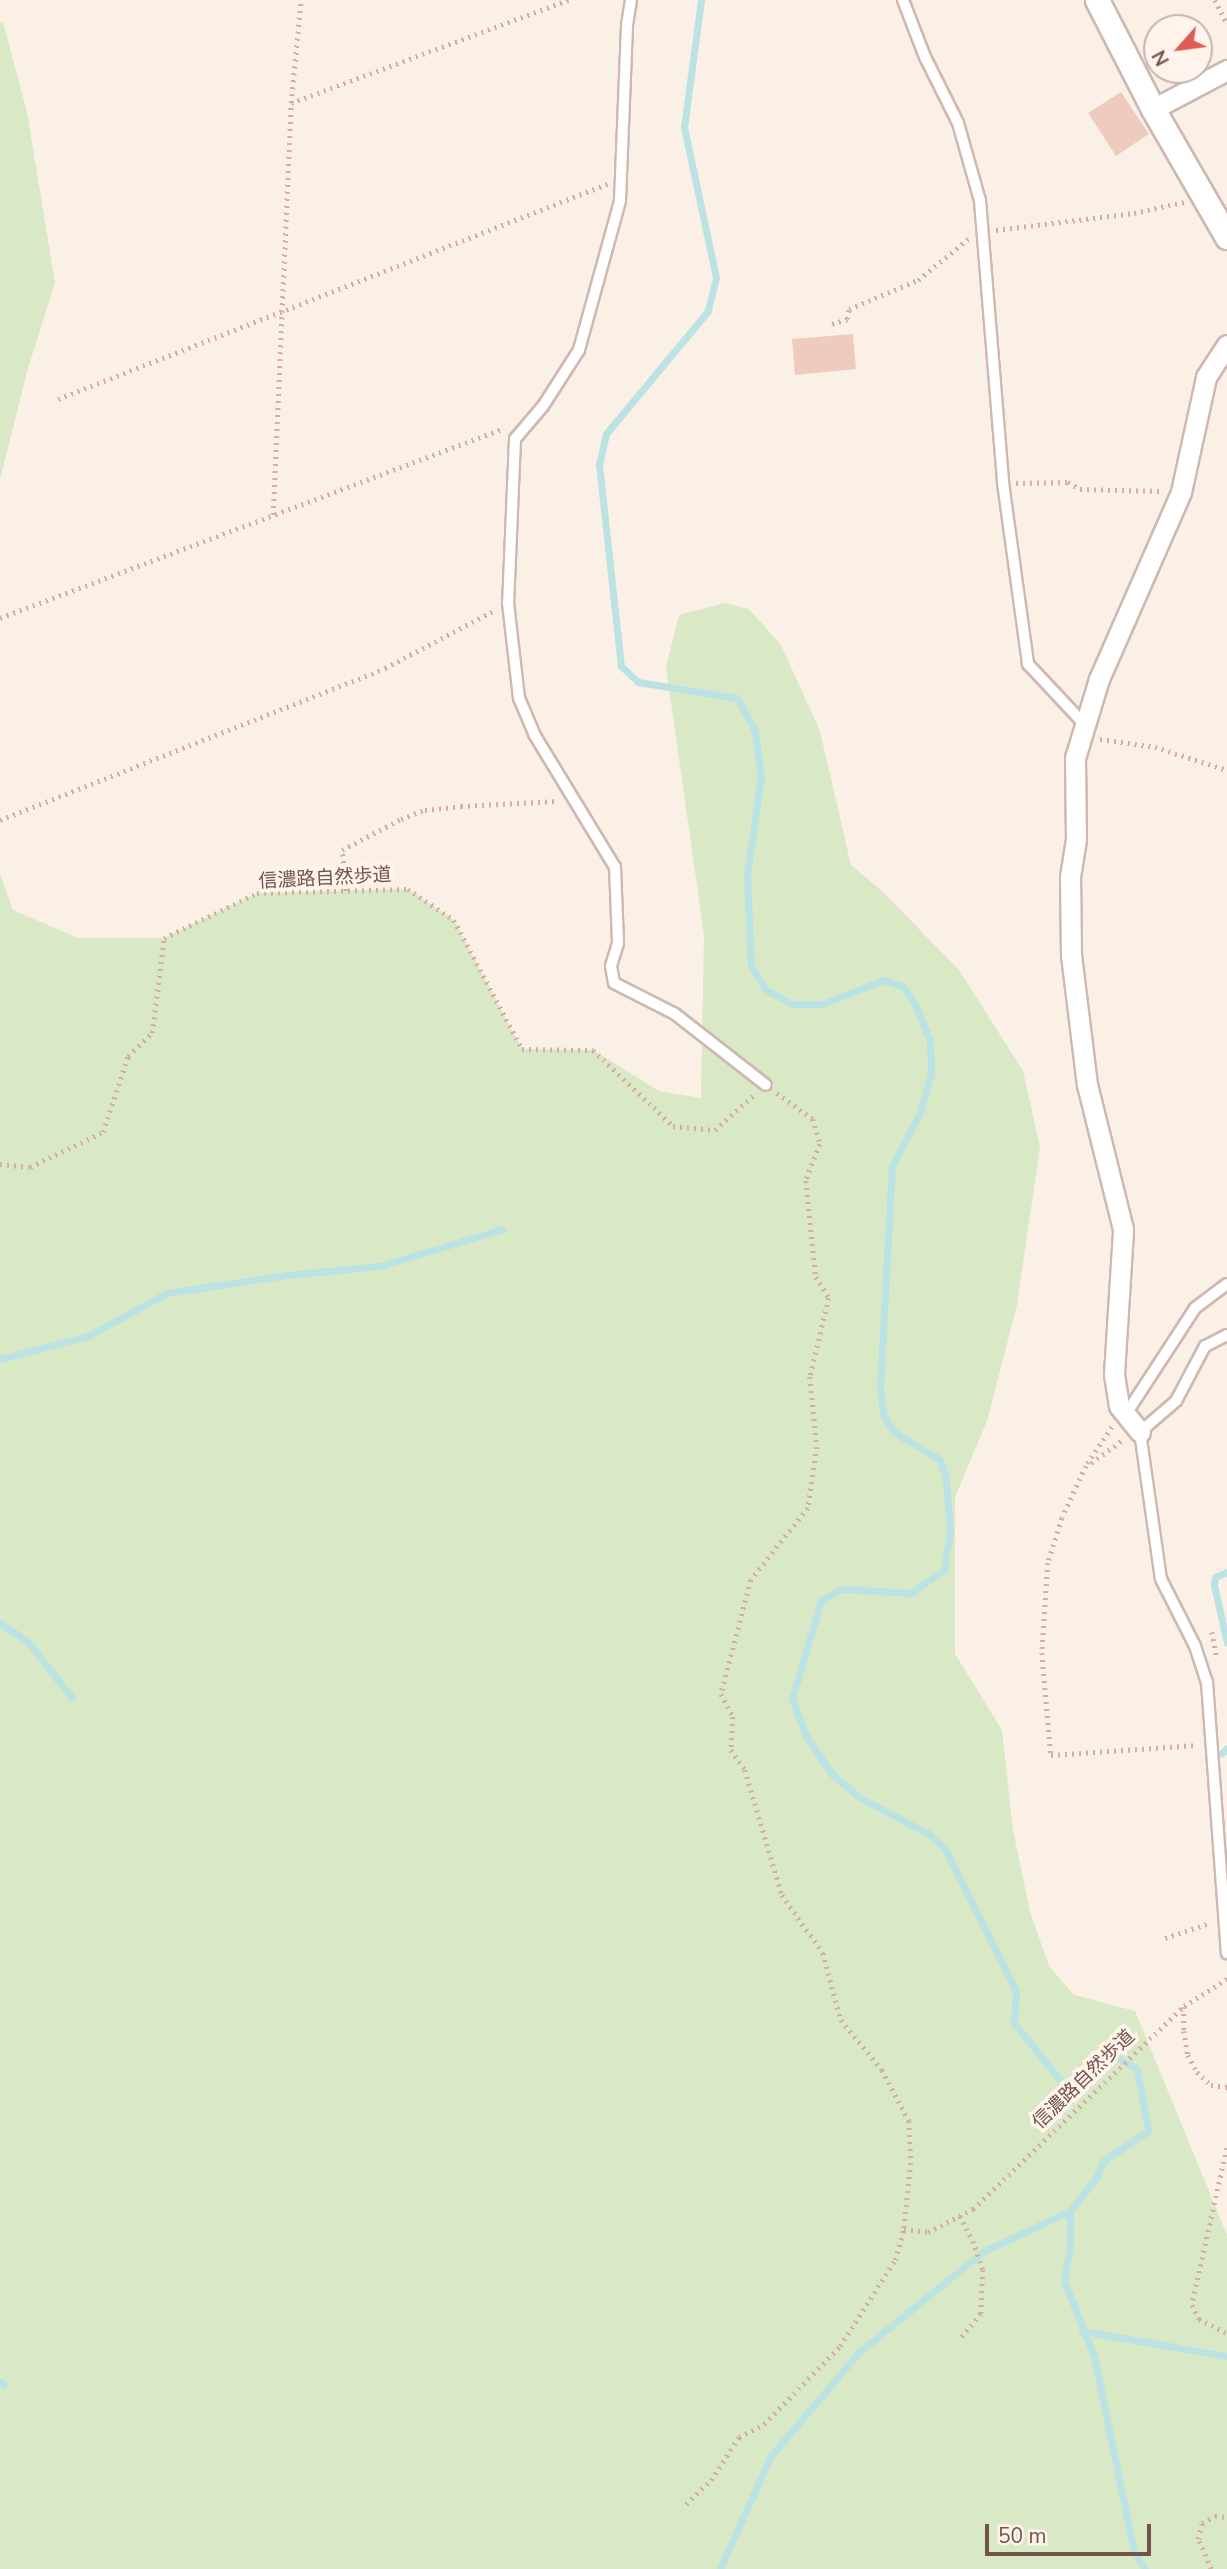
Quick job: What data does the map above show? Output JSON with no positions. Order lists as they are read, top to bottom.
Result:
{
  "streets": {
    "path": ["信濃路自然歩道"]
  },
  "scale_bar": "50 m",
  "north": "bottom left"
}
